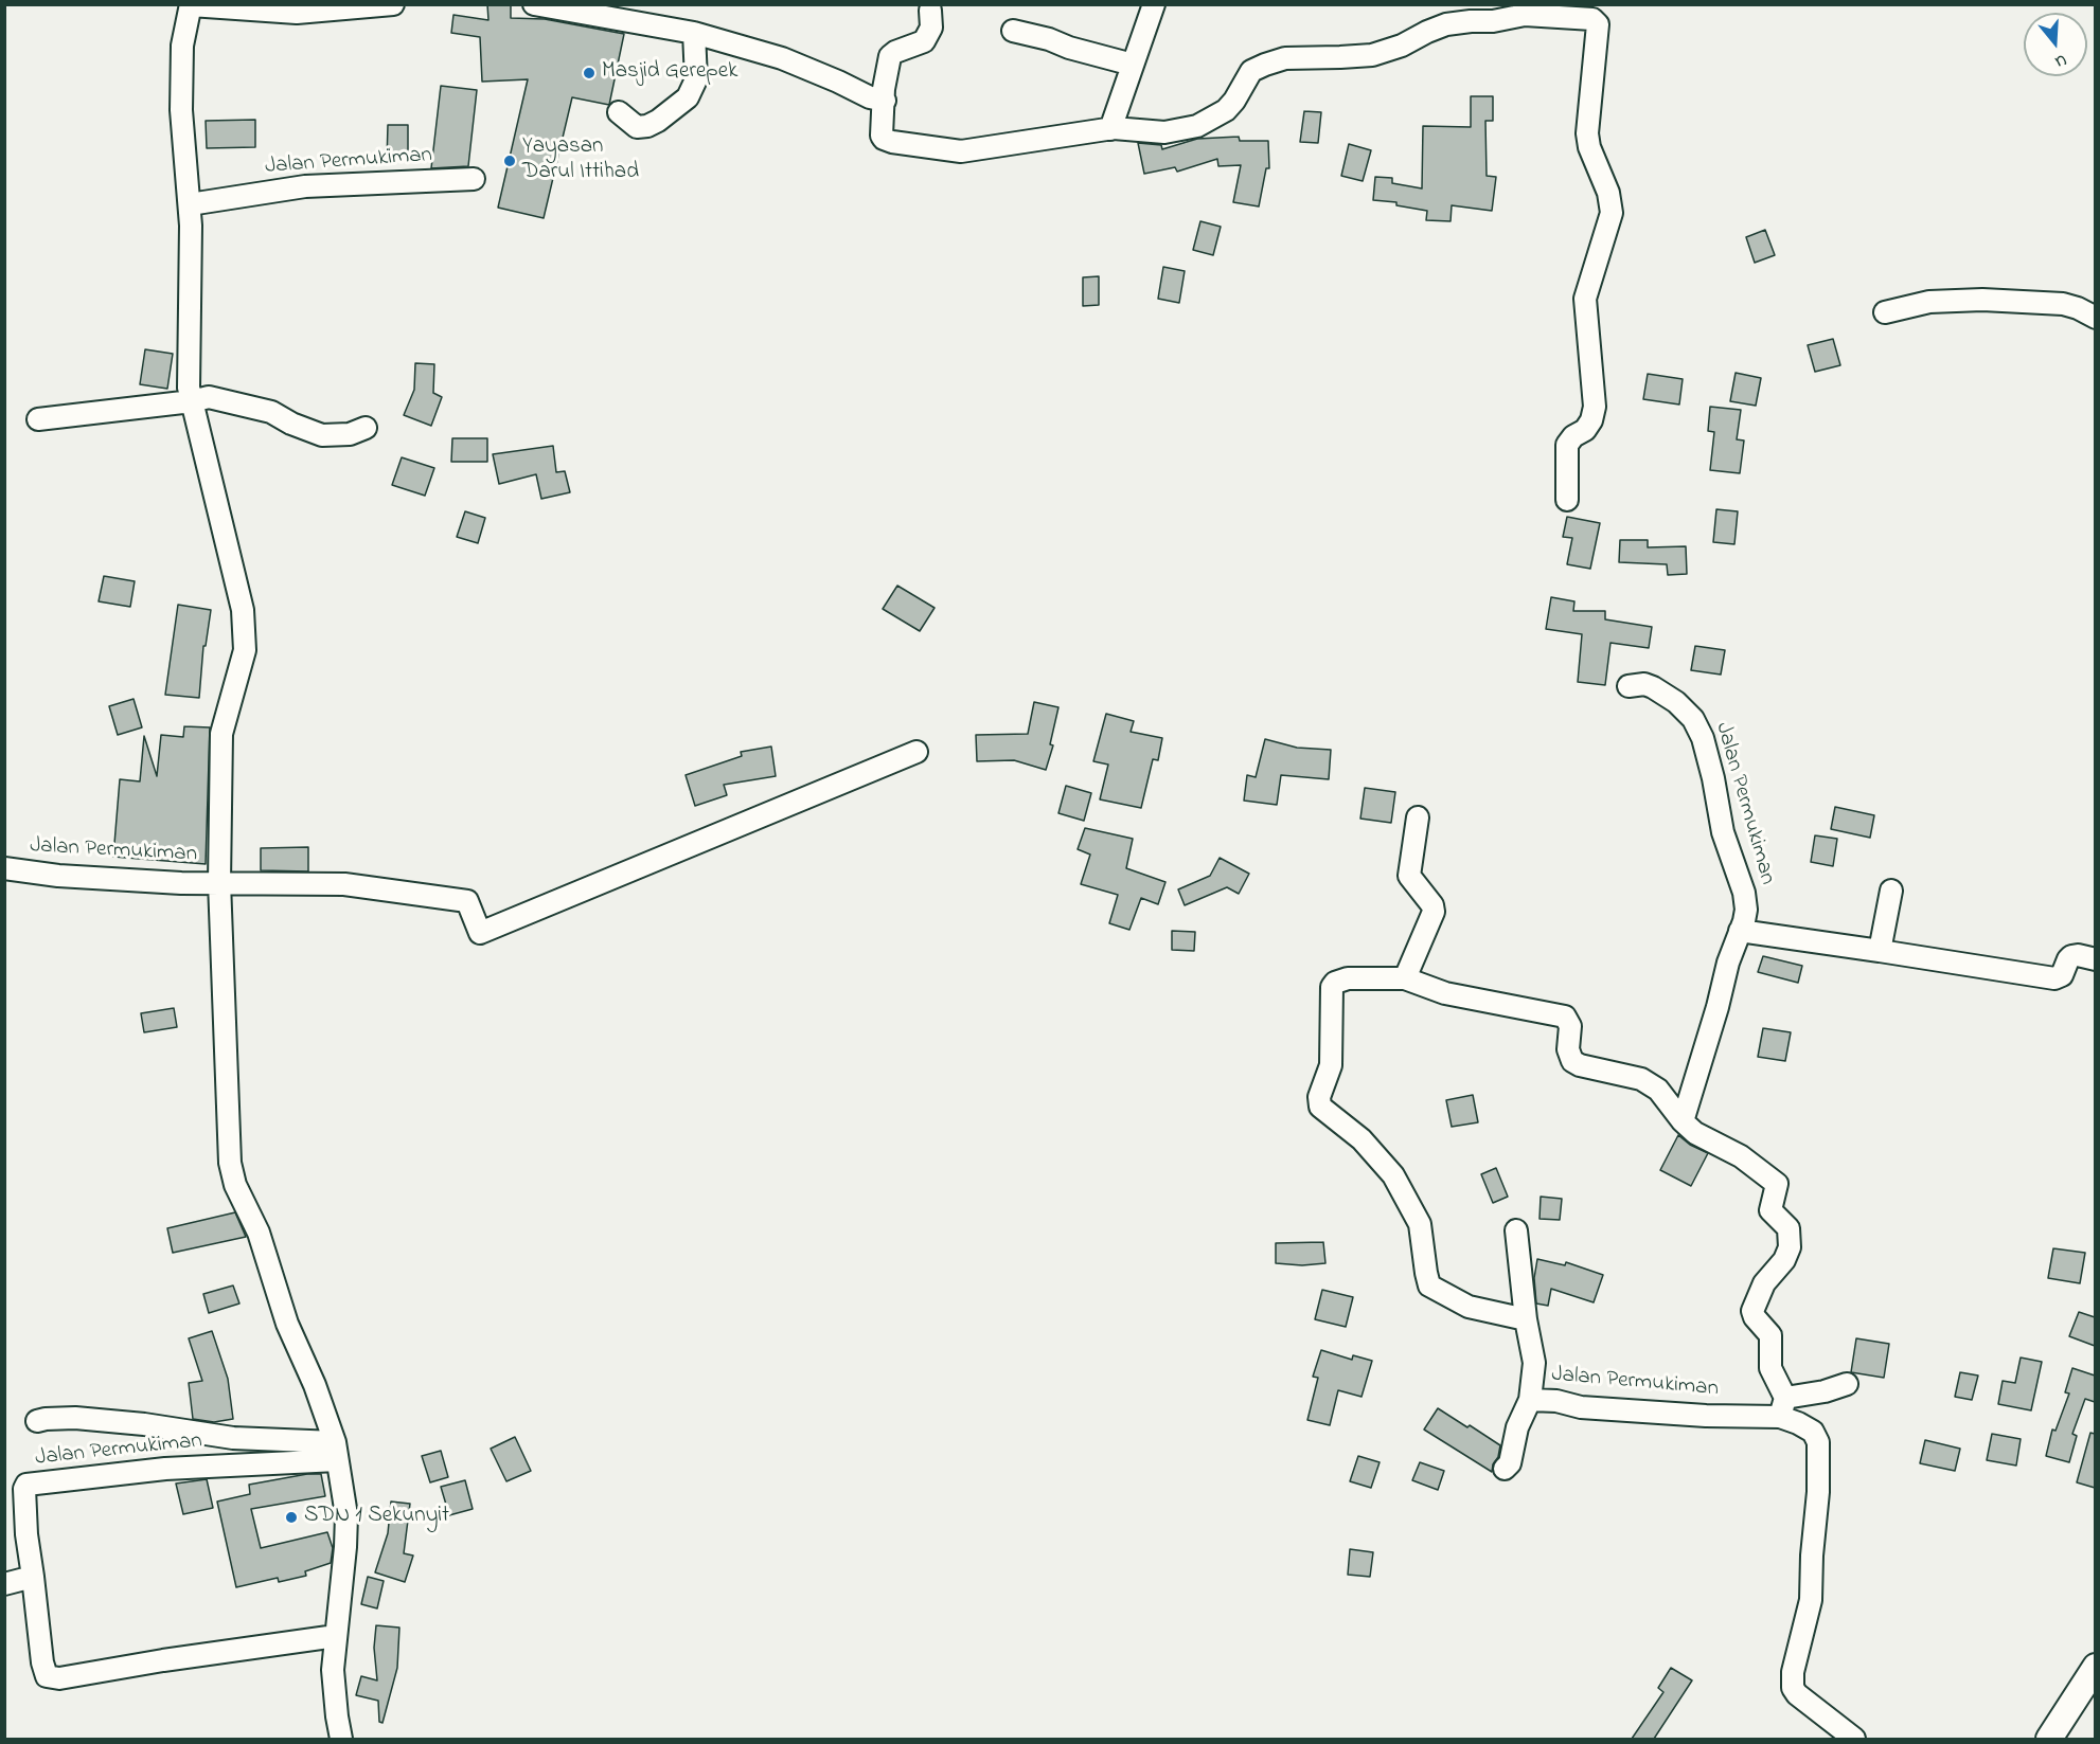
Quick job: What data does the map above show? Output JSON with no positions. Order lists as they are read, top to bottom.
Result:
{
  "streets": {
    "street": ["Jalan Permukiman"]
  },
  "places": ["Masjid Gerepek", "Yayasan Darul Ittihad", "SDN 1 Sekunyit"],
  "north": "bottom"
}
